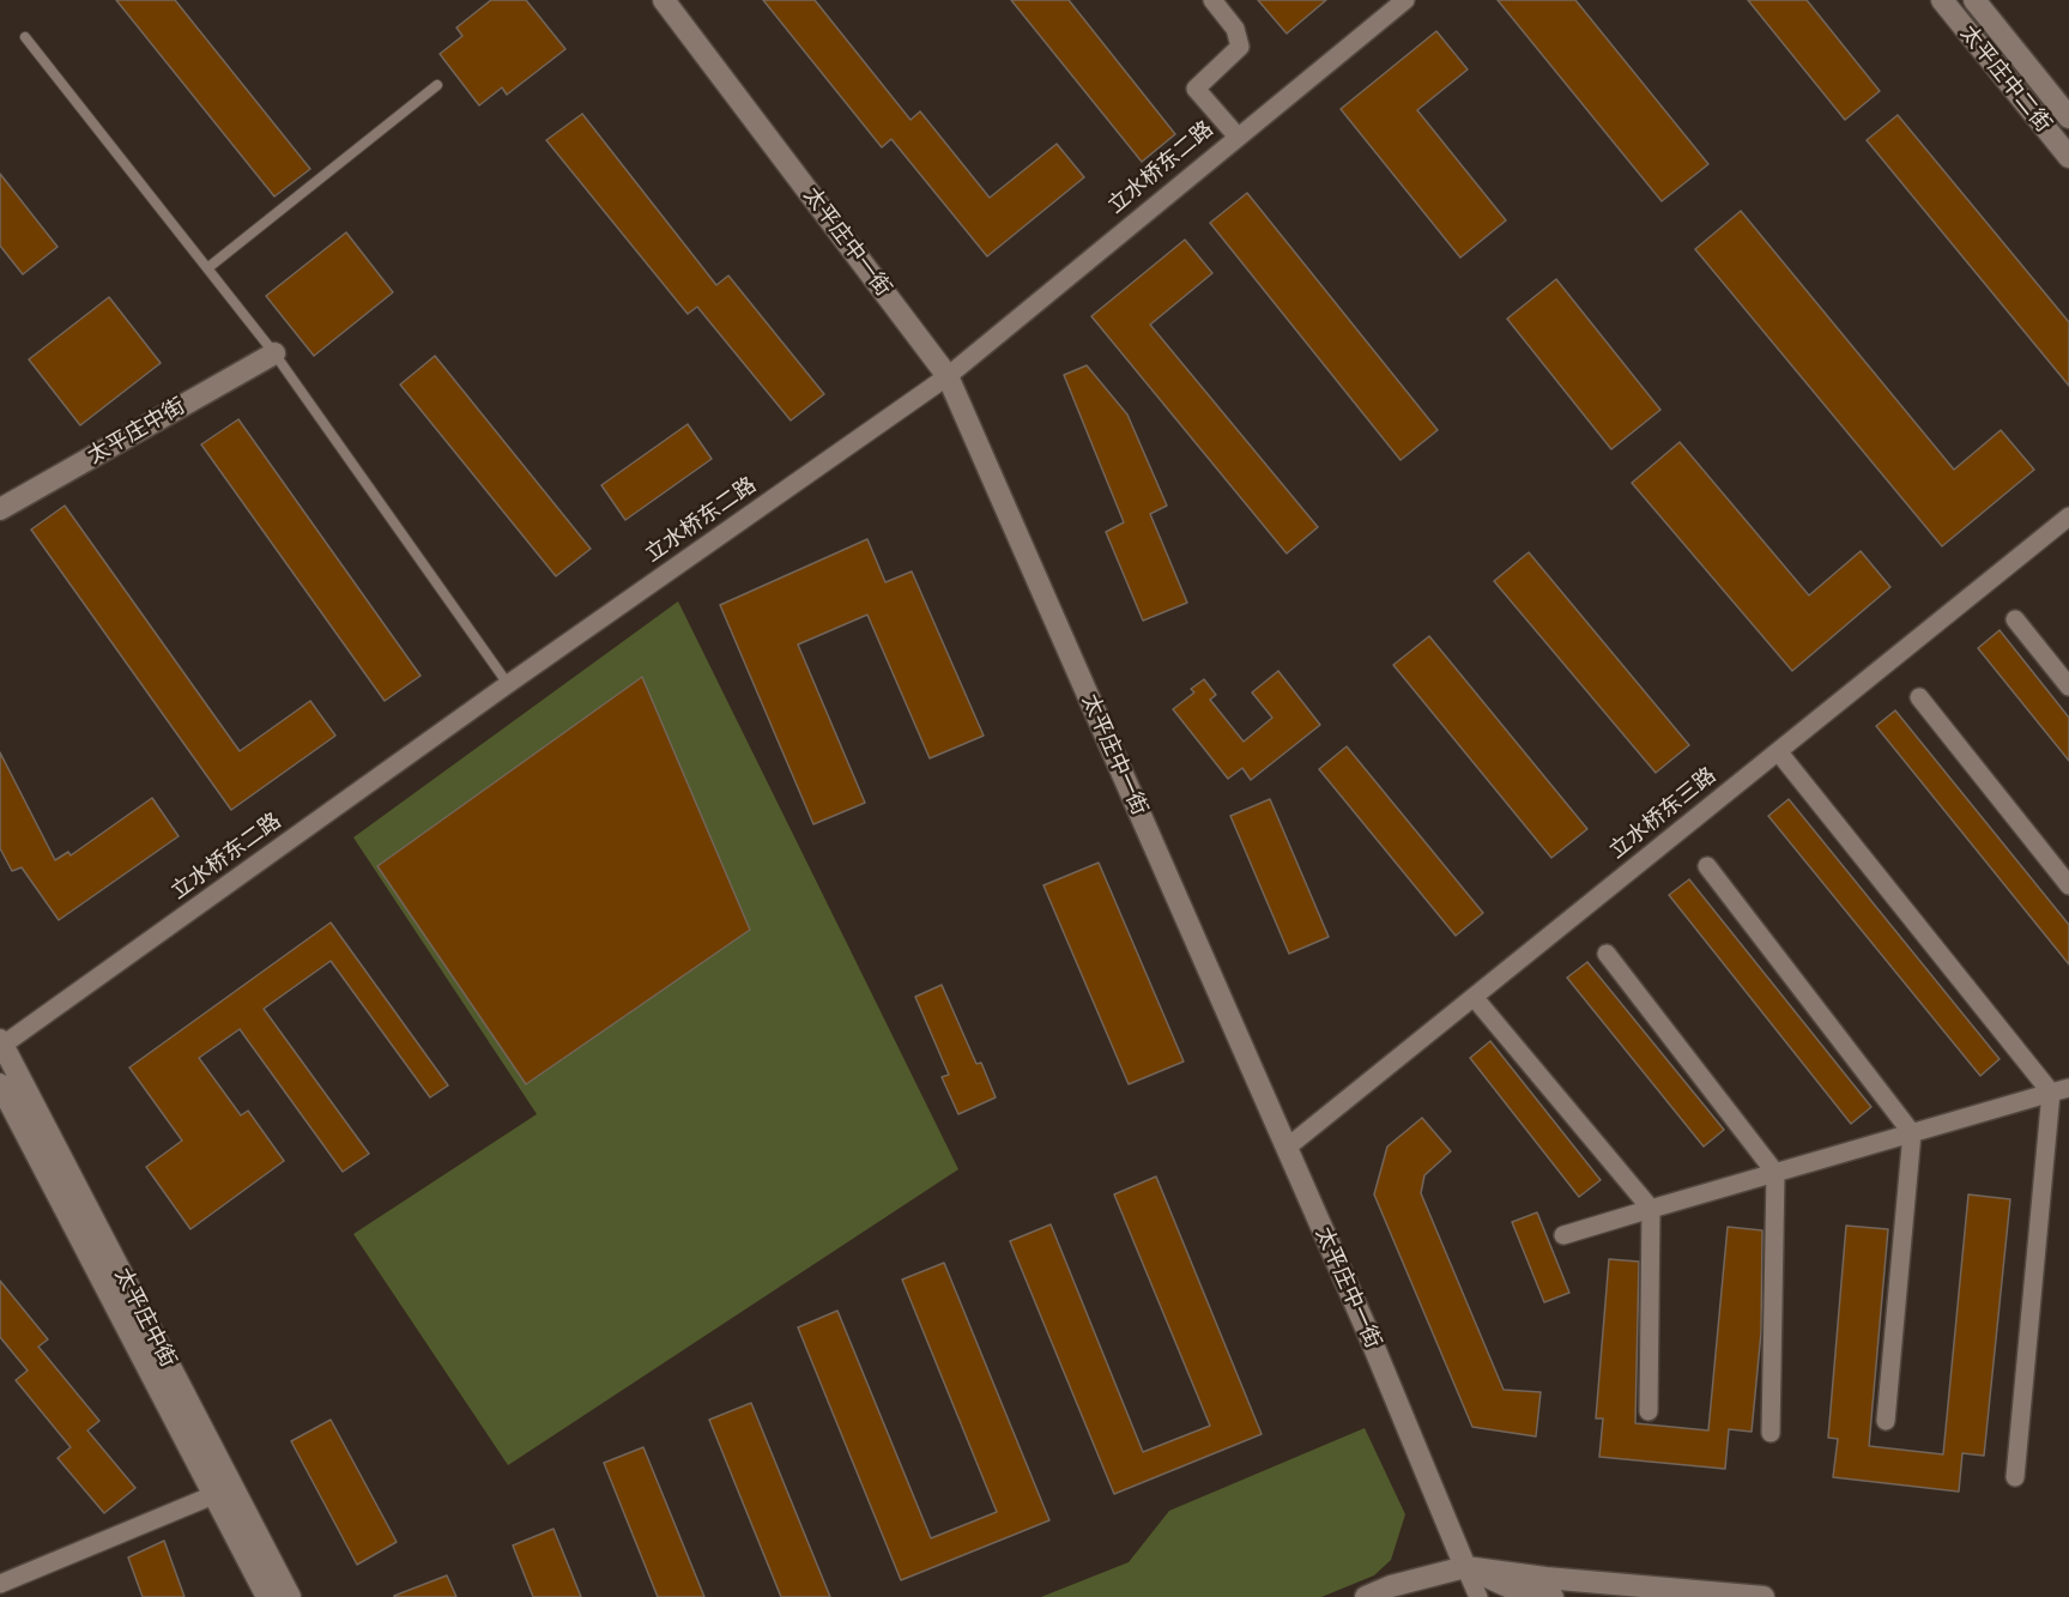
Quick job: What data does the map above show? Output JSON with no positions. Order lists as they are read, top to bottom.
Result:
{
  "streets": {
    "street": [
      "太平庄中二街",
      "立水桥东二路",
      "太平庄中一街",
      "太平庄中街",
      "立水桥东三路"
    ]
  },
  "crossings": [
    ["立水桥东二路", "太平庄中一街"],
    ["立水桥东二路", "太平庄中街"],
    ["太平庄中一街", "立水桥东三路"]
  ]
}
